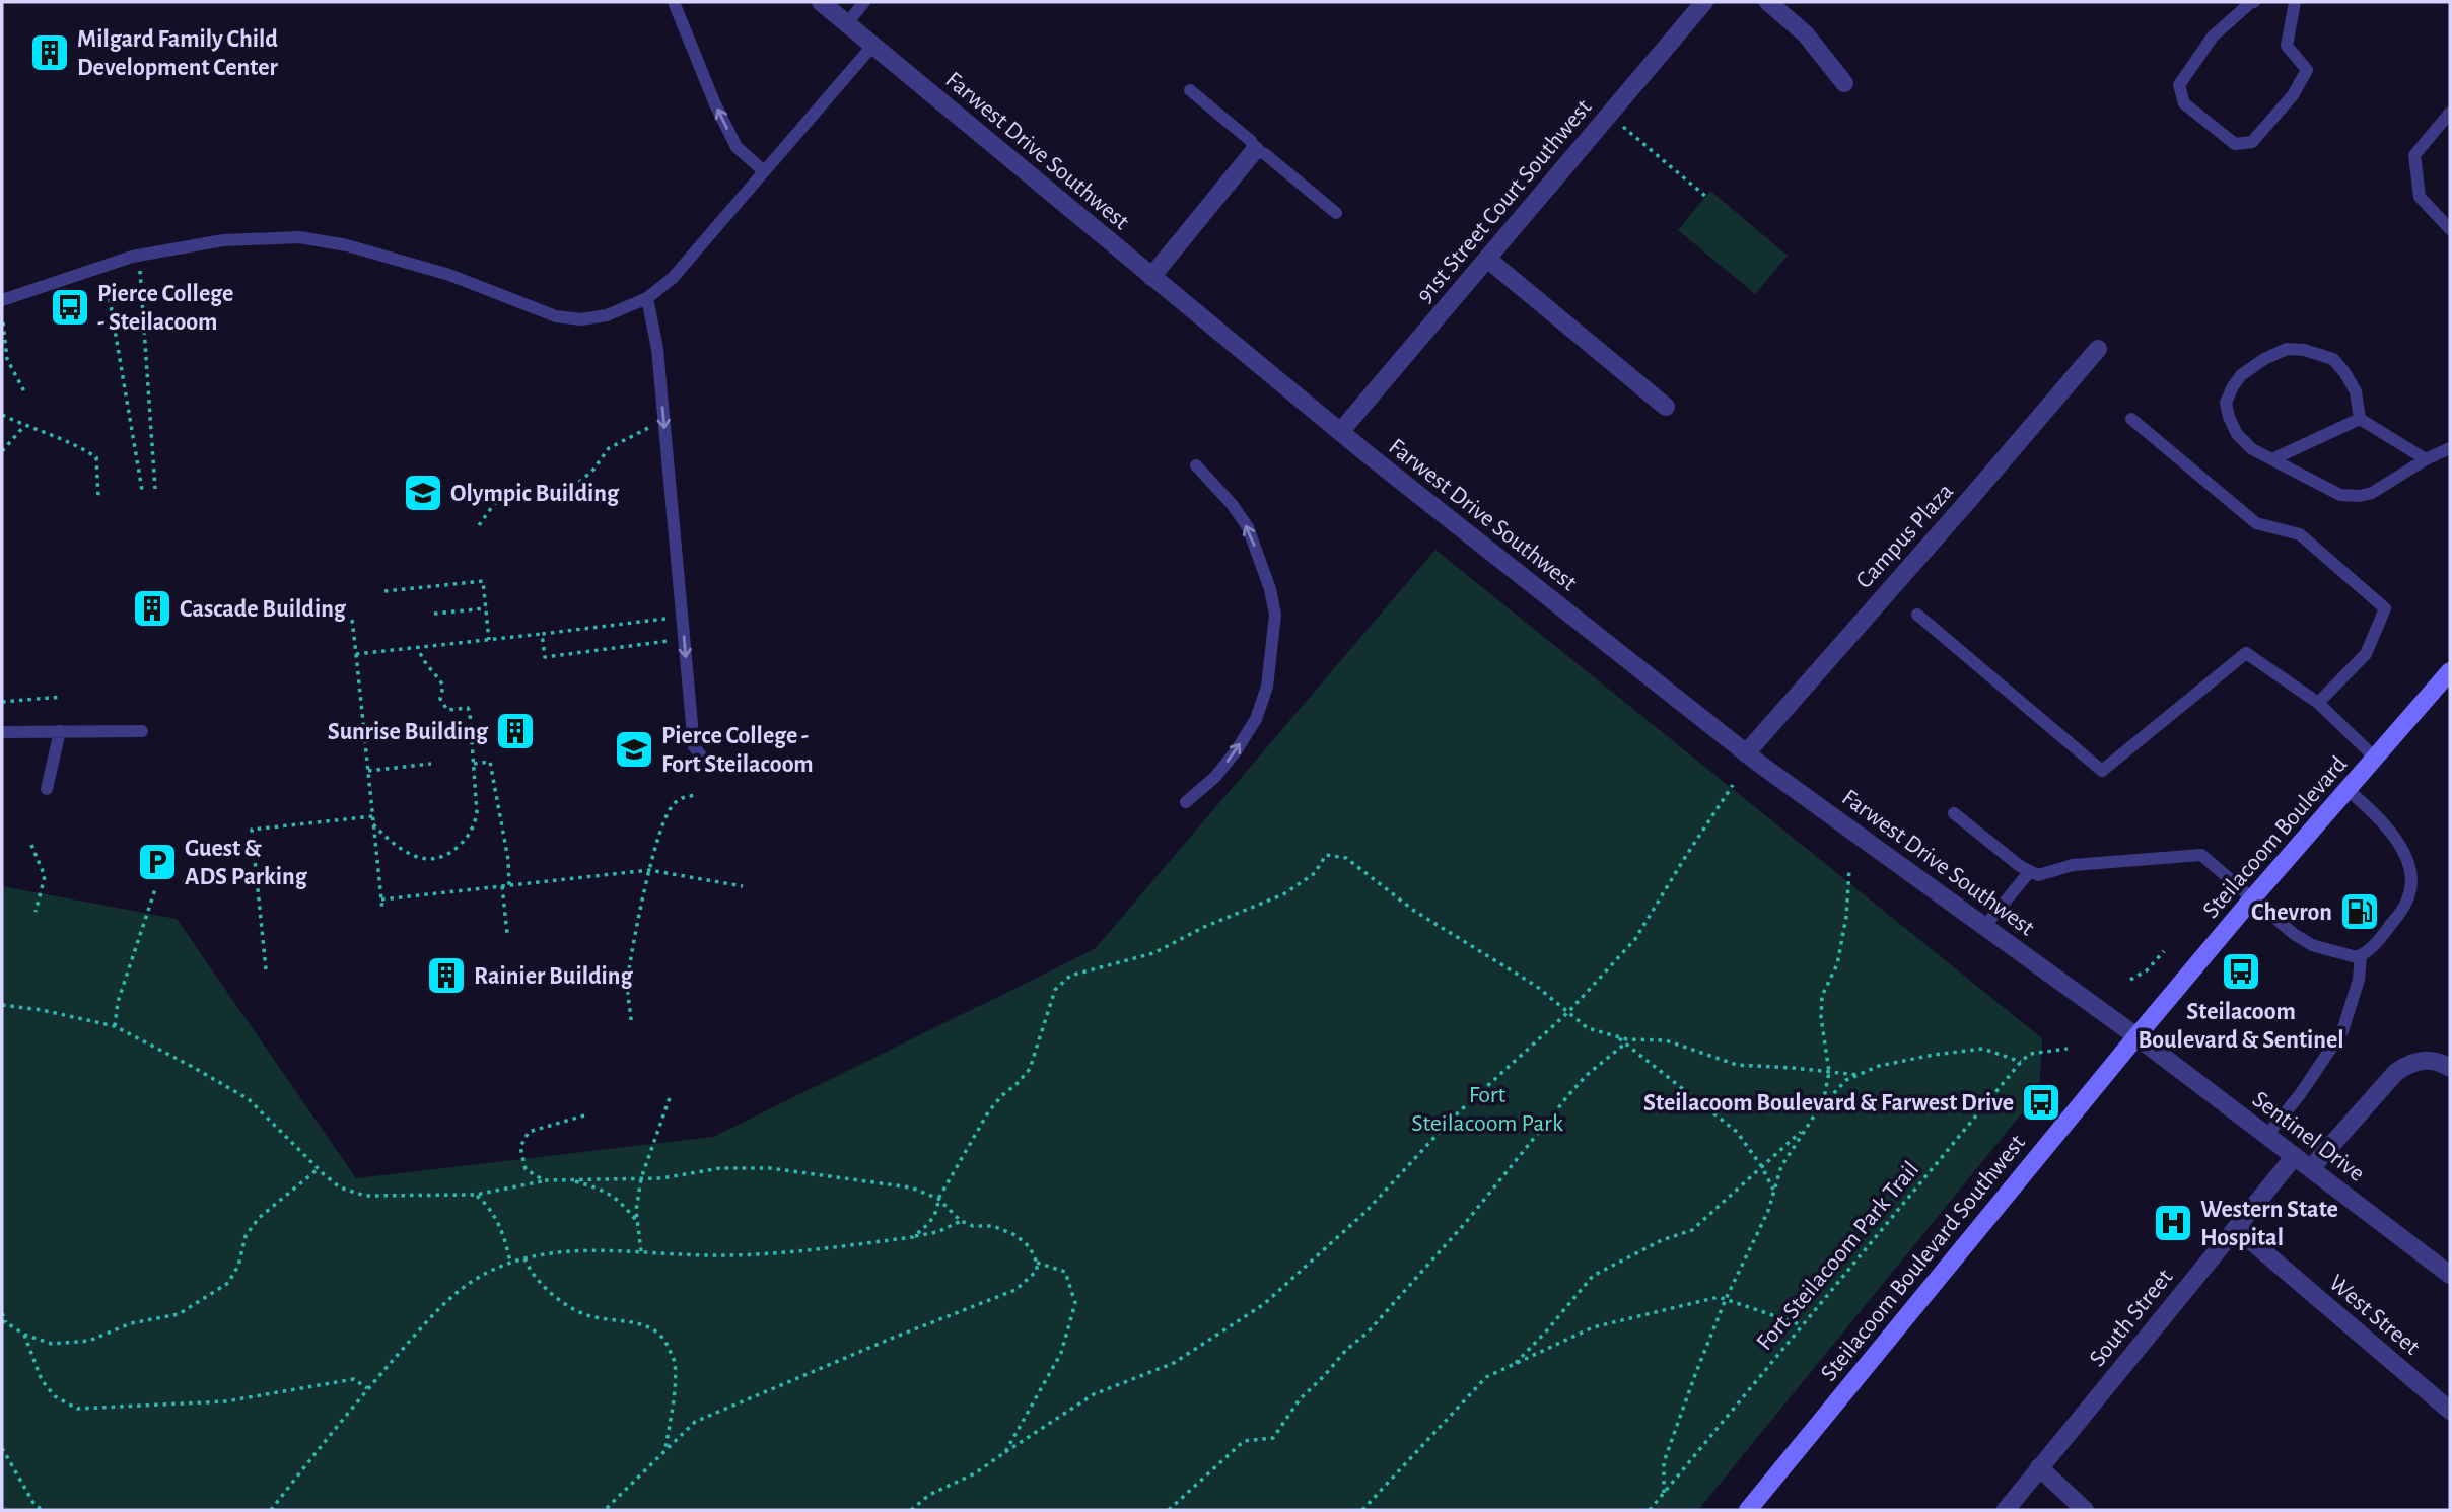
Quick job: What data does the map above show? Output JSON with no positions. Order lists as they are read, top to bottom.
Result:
{
  "streets": {
    "main road": ["Steilacoom Boulevard", "Steilacoom Boulevard Southwest"],
    "street": [
      "Farwest Drive Southwest",
      "91st Street Court Southwest",
      "Campus Plaza",
      "Sentinel Drive",
      "West Street",
      "South Street"
    ],
    "path": ["Fort Steilacoom Park Trail"]
  },
  "crossings": [
    ["Farwest Drive Southwest", "91st Street Court Southwest"],
    ["Farwest Drive Southwest", "Campus Plaza"],
    ["Farwest Drive Southwest", "Steilacoom Boulevard"],
    ["Farwest Drive Southwest", "Sentinel Drive"],
    ["Farwest Drive Southwest", "Steilacoom Boulevard Southwest"],
    ["Steilacoom Boulevard", "Sentinel Drive"],
    ["Steilacoom Boulevard", "Steilacoom Boulevard Southwest"],
    ["Sentinel Drive", "Steilacoom Boulevard Southwest"],
    ["Sentinel Drive", "South Street"],
    ["West Street", "South Street"]
  ],
  "parks": ["Fort Steilacoom Park"],
  "places": {
    "building": [
      "Milgard Family Child Development Center",
      "Cascade Building",
      "Sunrise Building",
      "Rainier Building"
    ],
    "bus stop": ["Pierce College - Steilacoom", "Steilacoom Boulevard & Sentinel", "Steilacoom Boulevard & Farwest Drive"],
    "school or university": ["Olympic Building", "Pierce College - Fort Steilacoom"],
    "parking": ["Guest & ADS Parking"],
    "fuel station": ["Chevron"],
    "hospital": ["Western State Hospital"]
  }
}
